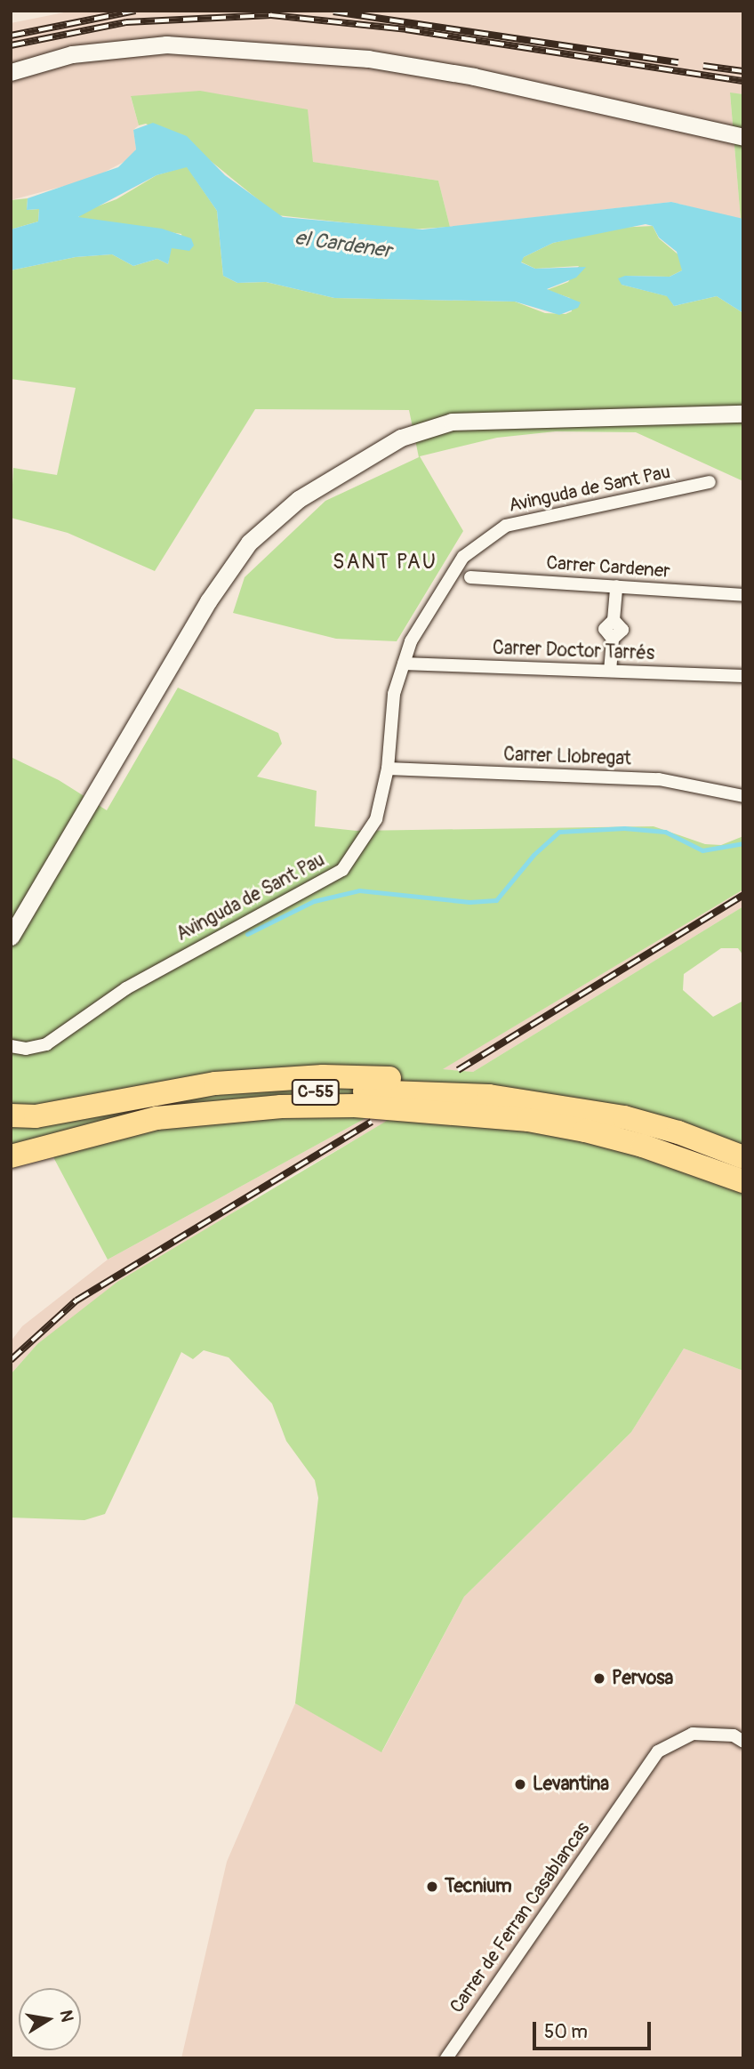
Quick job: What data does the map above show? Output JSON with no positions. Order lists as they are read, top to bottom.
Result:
{
  "streets": {
    "highway": ["C-55"],
    "street": [
      "Avinguda de Sant Pau",
      "Carrer Cardener",
      "Carrer Doctor Tarrés",
      "Carrer Llobregat",
      "Carrer de Ferran Casablancas"
    ]
  },
  "crossings": [
    ["Avinguda de Sant Pau", "Carrer Doctor Tarrés"],
    ["Avinguda de Sant Pau", "Carrer Llobregat"]
  ],
  "districts": ["SANT PAU"],
  "water": ["el Cardener"],
  "places": ["Pervosa", "Levantina", "Tecnium"],
  "scale_bar": "50 m",
  "north": "right"
}
